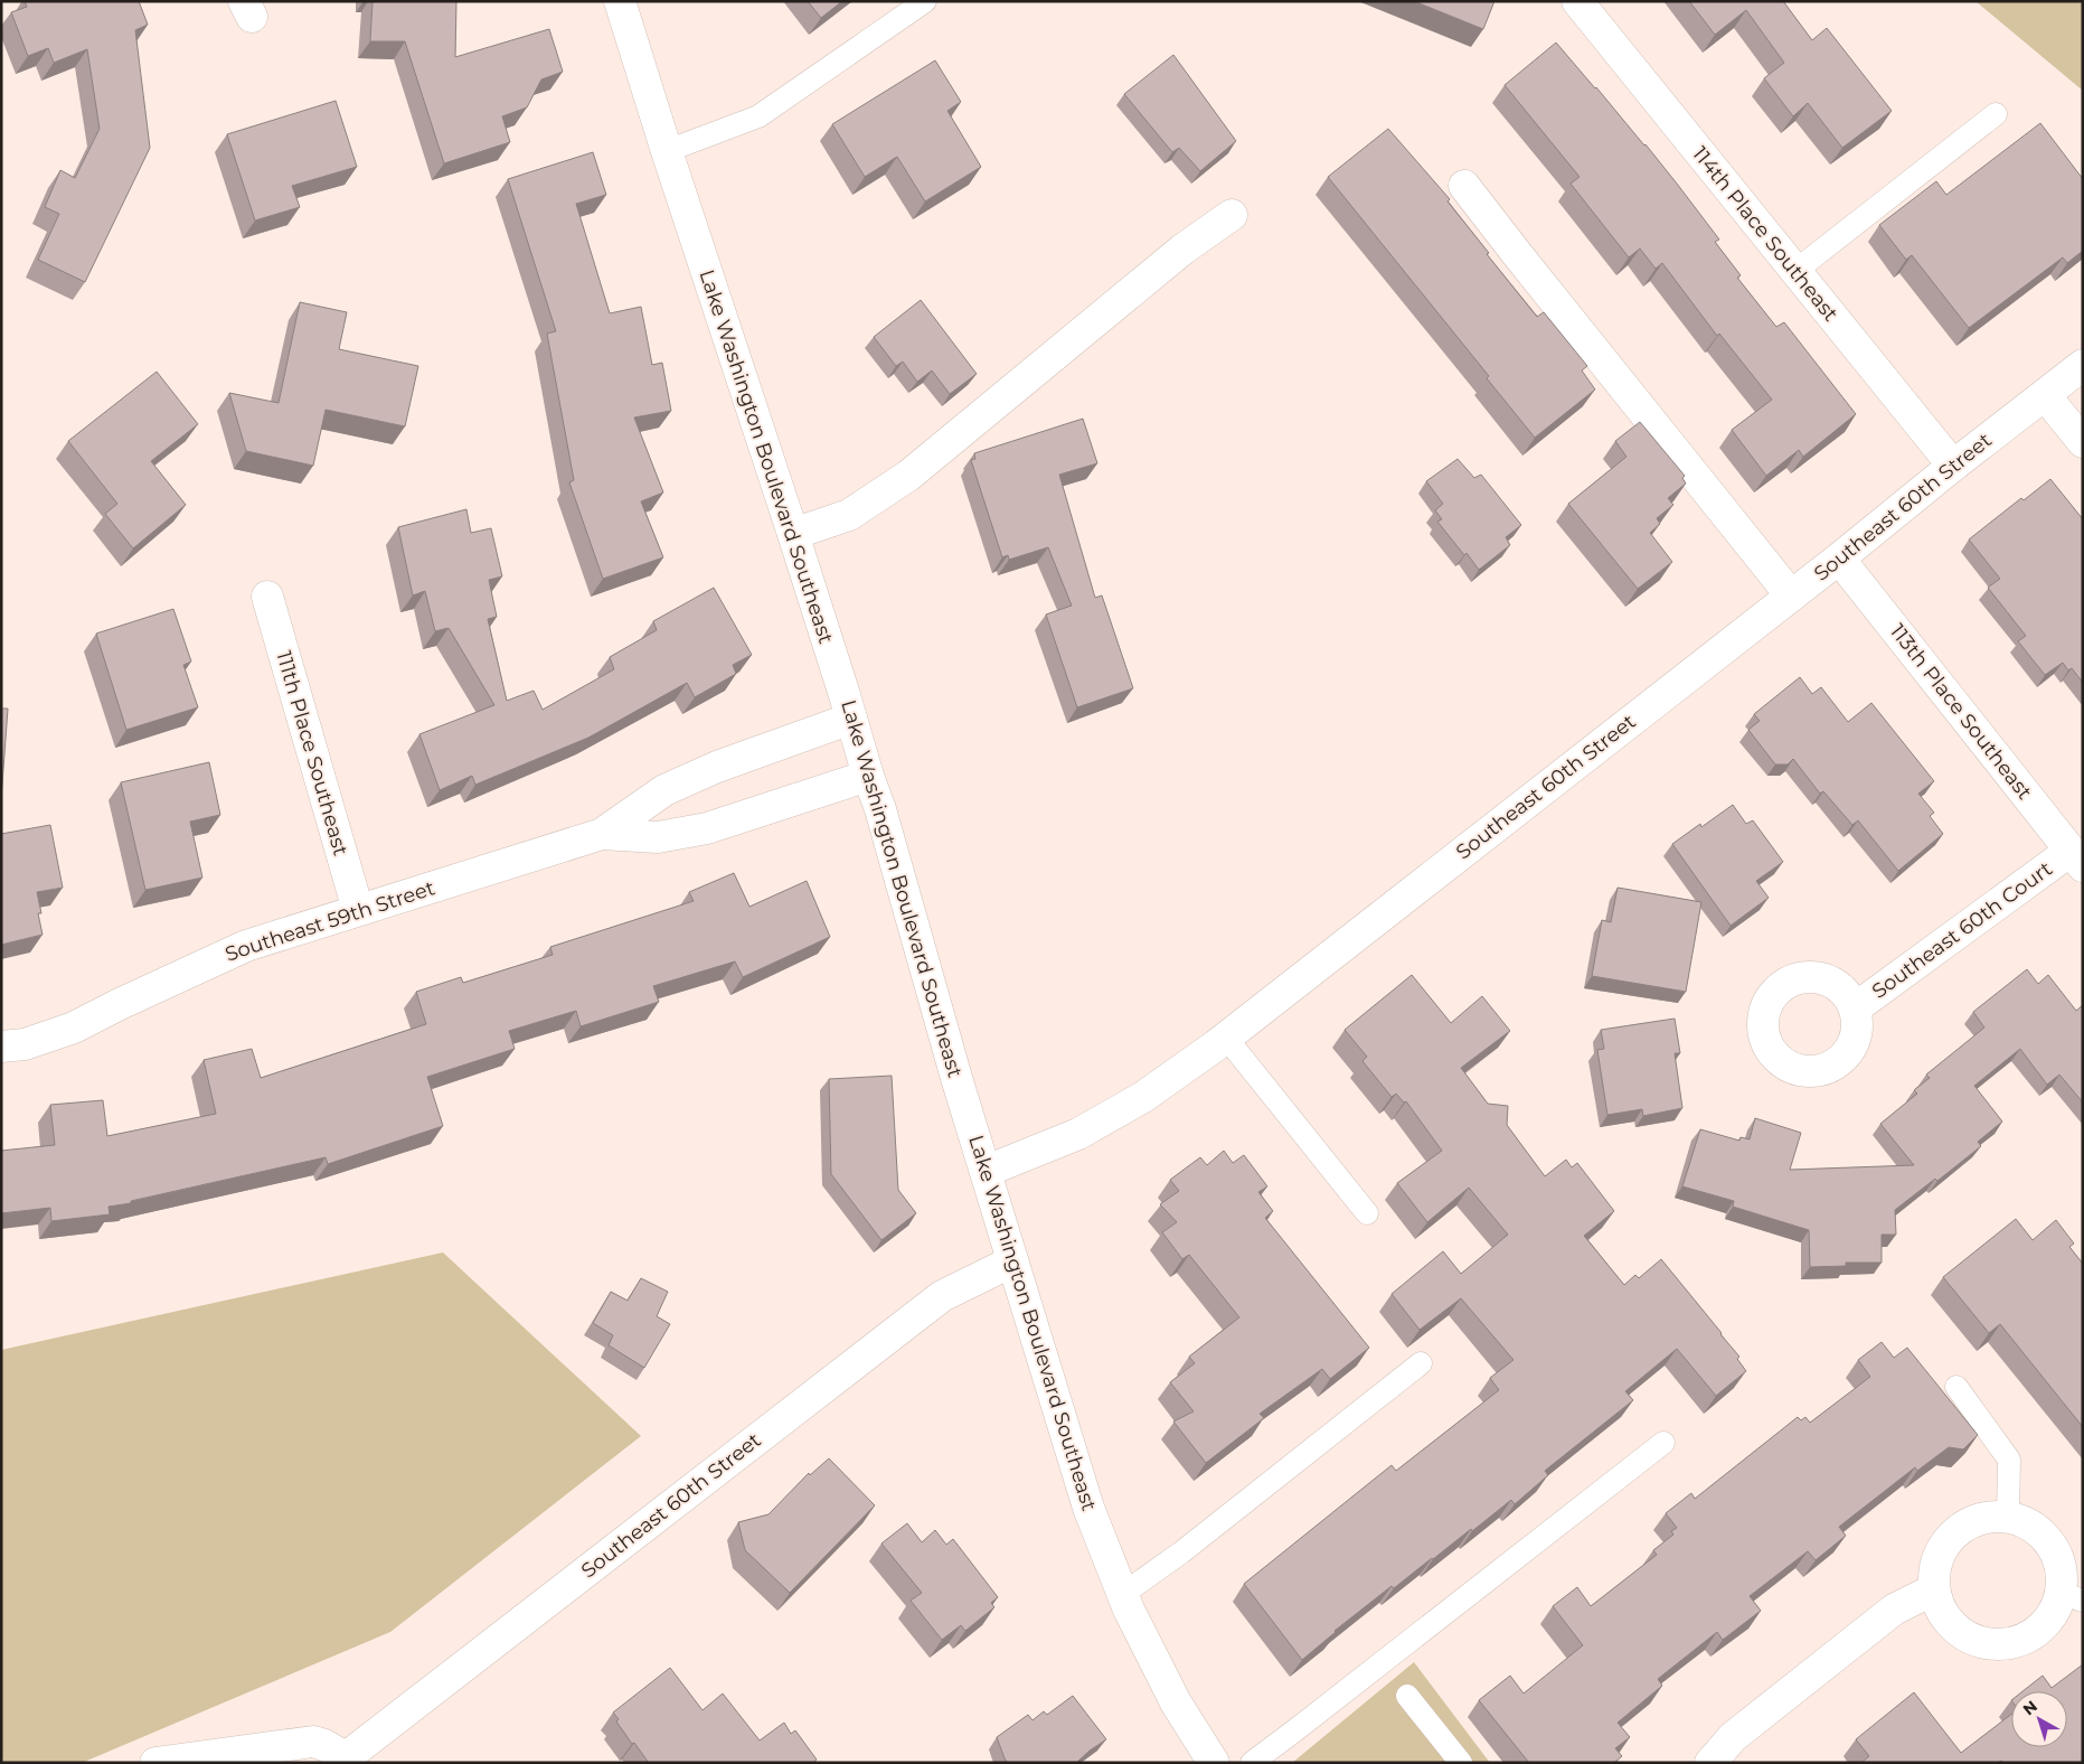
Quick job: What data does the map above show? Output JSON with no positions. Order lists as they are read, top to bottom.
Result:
{
  "streets": {
    "street": [
      "114th Place Southeast",
      "Lake Washington Boulevard Southeast",
      "Southeast 60th Street",
      "113th Place Southeast",
      "111th Place Southeast",
      "Southeast 59th Street",
      "Southeast 60th Court"
    ]
  },
  "crossings": [
    ["114th Place Southeast", "Southeast 60th Street"],
    ["Lake Washington Boulevard Southeast", "Southeast 60th Street"],
    ["Lake Washington Boulevard Southeast", "Southeast 59th Street"],
    ["Southeast 60th Street", "113th Place Southeast"],
    ["113th Place Southeast", "Southeast 60th Court"],
    ["111th Place Southeast", "Southeast 59th Street"]
  ],
  "north": "top left"
}
